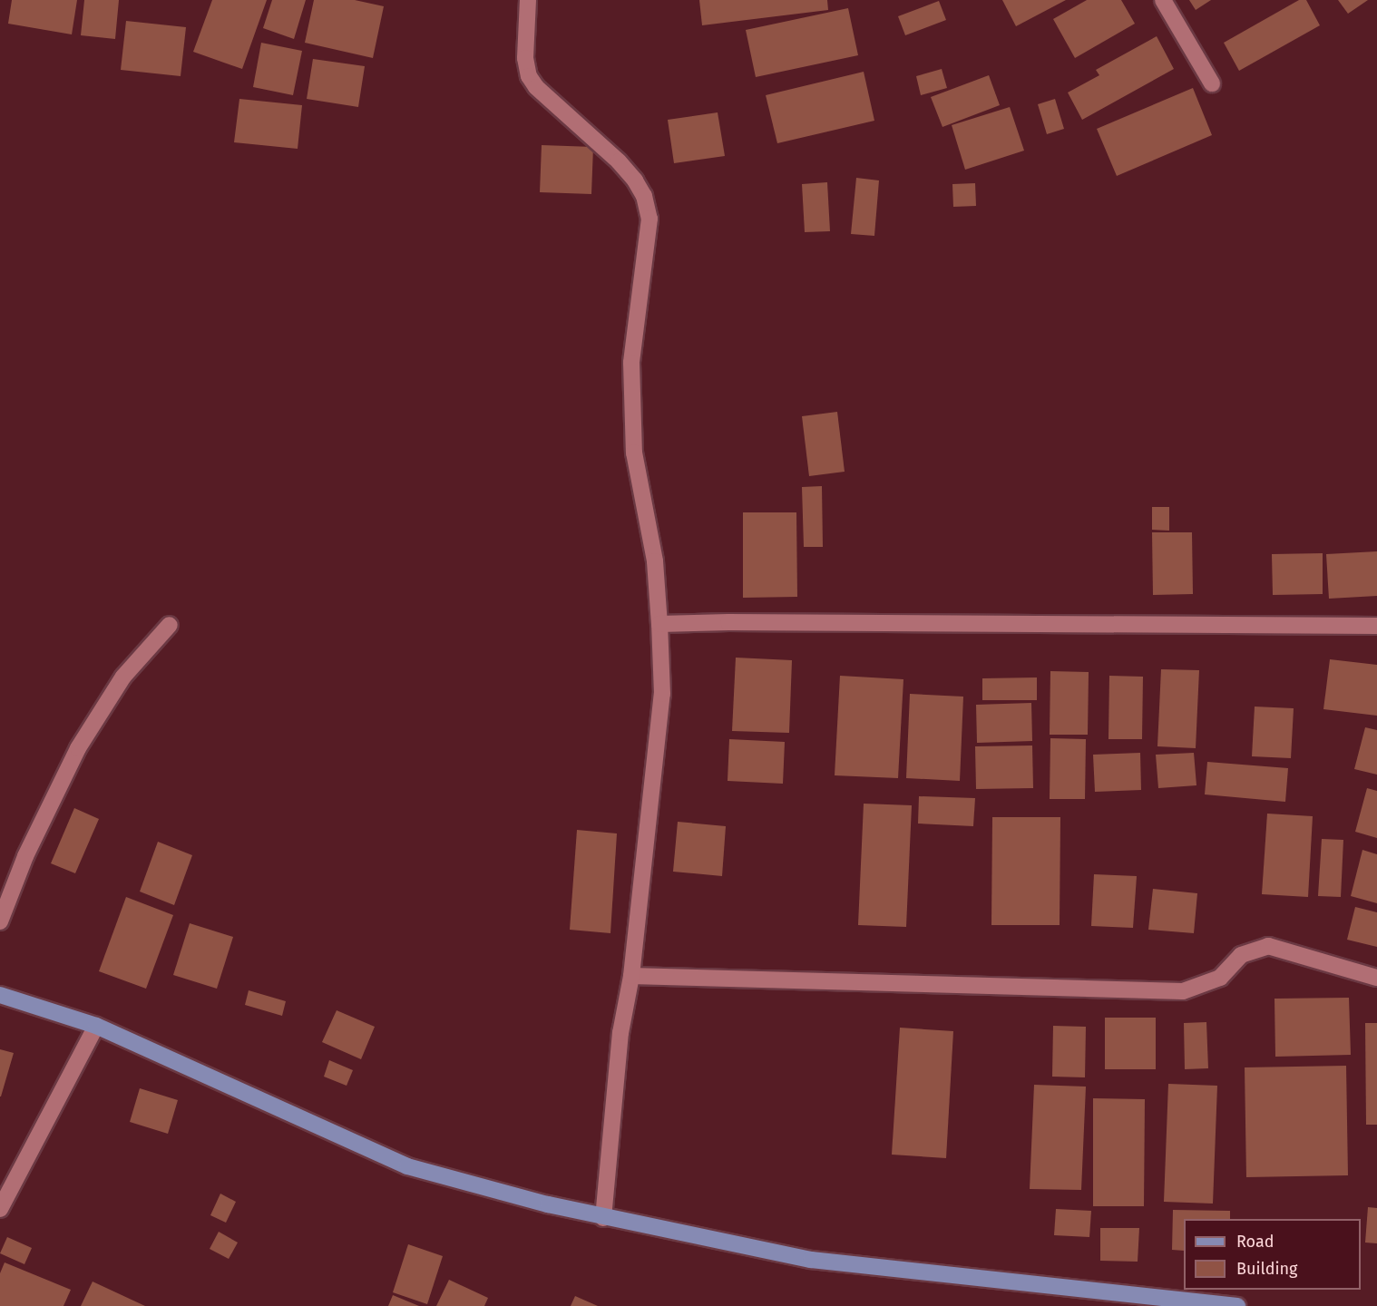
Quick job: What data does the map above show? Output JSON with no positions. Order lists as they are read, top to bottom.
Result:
{
  "legend": ["Road", "Building"]
}
